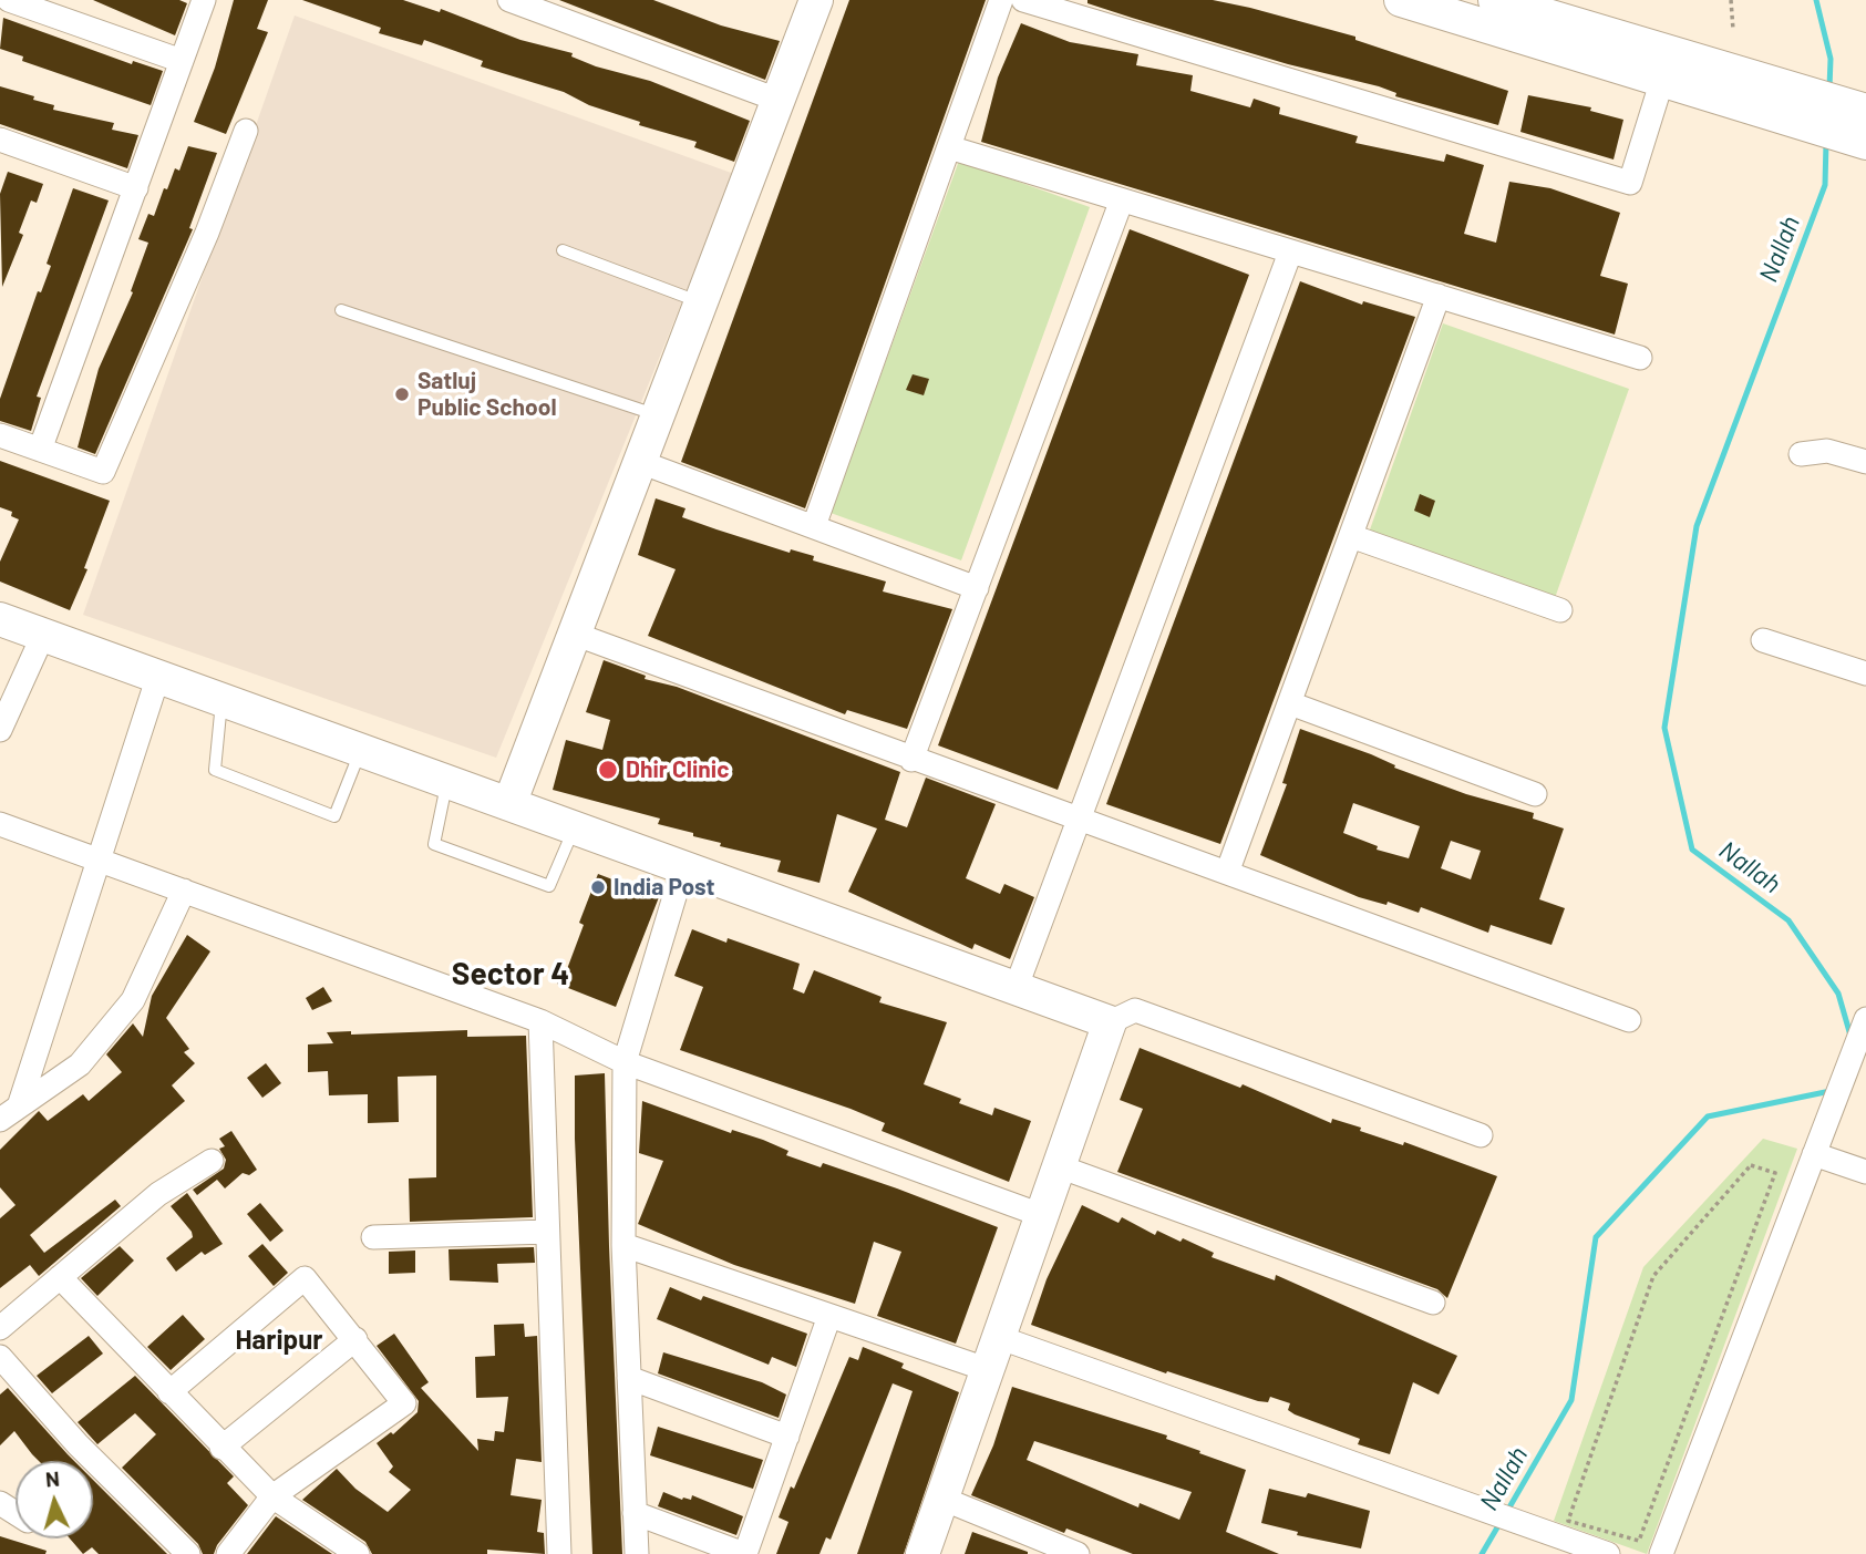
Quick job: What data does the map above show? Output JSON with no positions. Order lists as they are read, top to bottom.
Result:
{
  "districts": ["Sector 4", "Haripur"],
  "water": ["Nallah"],
  "places": ["Satluj Public School", "Dhir Clinic", "India Post"],
  "north": "top"
}
